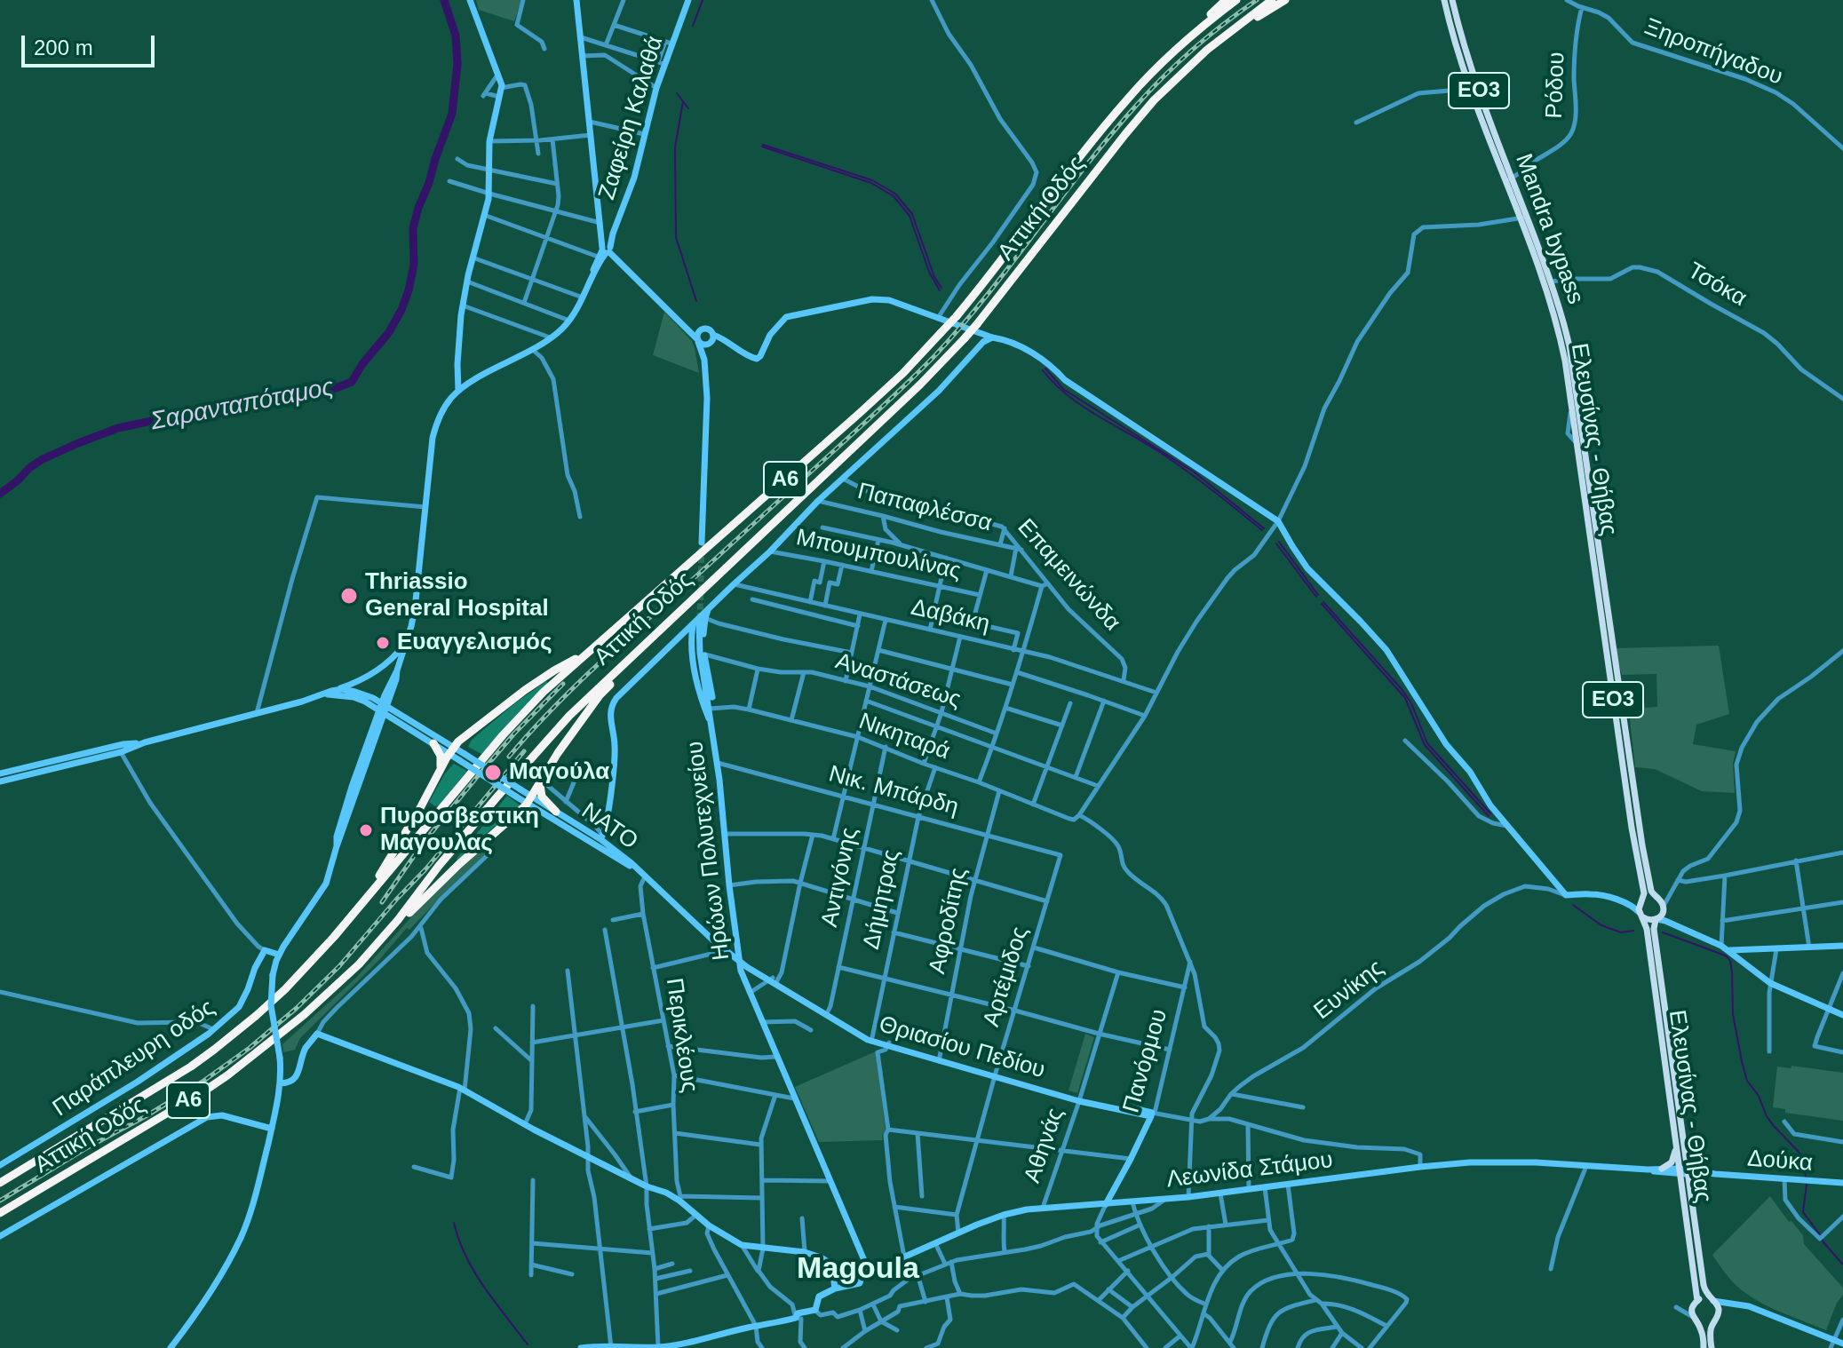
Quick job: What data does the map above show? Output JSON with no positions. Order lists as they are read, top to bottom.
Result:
{
  "streets": {
    "highway": ["Αττική Οδός", "Α6"],
    "main road": [
      "ΕΟ3",
      "Ζαφείρη Καλαθά",
      "Mandra bypass",
      "Ελευσίνας - Θήβας",
      "ΝΑΤΟ",
      "Ηρώων Πολυτεχνείου",
      "Θριασίου Πεδίου",
      "Παράπλευρη οδός",
      "Πανόρμου",
      "Δούκα",
      "Λεωνίδα Στάμου"
    ],
    "street": [
      "Ξηροπήγαδου",
      "Ρόδου",
      "Τσόκα",
      "Παπαφλέσσα",
      "Μπουμπουλίνας",
      "Επαμεινώνδα",
      "Δαβάκη",
      "Αναστάσεως",
      "Νικηταρά",
      "Νικ. Μπάρδη",
      "Αντιγόνης",
      "Δήμητρας",
      "Αφροδίτης",
      "Αρτέμιδος",
      "Ευνίκης",
      "Περικλέους",
      "Αθηνάς"
    ]
  },
  "crossings": [
    ["Ξηροπήγαδου", "Ρόδου"],
    ["Ρόδου", "ΕΟ3"],
    ["Ρόδου", "Mandra bypass"],
    ["ΕΟ3", "Mandra bypass"],
    ["ΕΟ3", "Ελευσίνας - Θήβας"],
    ["Mandra bypass", "Τσόκα"],
    ["Mandra bypass", "Ελευσίνας - Θήβας"],
    ["Ελευσίνας - Θήβας", "Δούκα"],
    ["Ελευσίνας - Θήβας", "Λεωνίδα Στάμου"],
    ["Παπαφλέσσα", "Επαμεινώνδα"],
    ["Επαμεινώνδα", "Δαβάκη"],
    ["Νικηταρά", "Ηρώων Πολυτεχνείου"],
    ["Νικηταρά", "Αντιγόνης"],
    ["Νικηταρά", "Δήμητρας"],
    ["Νικηταρά", "Αφροδίτης"],
    ["Νικ. Μπάρδη", "Ηρώων Πολυτεχνείου"],
    ["Νικ. Μπάρδη", "Αντιγόνης"],
    ["Νικ. Μπάρδη", "Δήμητρας"],
    ["Νικ. Μπάρδη", "Αφροδίτης"],
    ["Νικ. Μπάρδη", "Αρτέμιδος"],
    ["ΝΑΤΟ", "Θριασίου Πεδίου"],
    ["Ηρώων Πολυτεχνείου", "Θριασίου Πεδίου"],
    ["Ηρώων Πολυτεχνείου", "Λεωνίδα Στάμου"],
    ["Αντιγόνης", "Θριασίου Πεδίου"],
    ["Δήμητρας", "Θριασίου Πεδίου"],
    ["Αφροδίτης", "Θριασίου Πεδίου"],
    ["Αρτέμιδος", "Θριασίου Πεδίου"],
    ["Αρτέμιδος", "Λεωνίδα Στάμου"],
    ["Περικλέους", "Θριασίου Πεδίου"],
    ["Θριασίου Πεδίου", "Πανόρμου"],
    ["Θριασίου Πεδίου", "Αθηνάς"],
    ["Πανόρμου", "Λεωνίδα Στάμου"],
    ["Αθηνάς", "Λεωνίδα Στάμου"],
    ["Δούκα", "Λεωνίδα Στάμου"]
  ],
  "districts": ["Magoula"],
  "water": ["Σαρανταπόταμος"],
  "places": [
    "Thriassio General Hospital",
    "Ευαγγελισμός",
    "Μαγούλα",
    "Πυροσβεστικη Μαγουλας"
  ],
  "scale_bar": "200 m"
}
